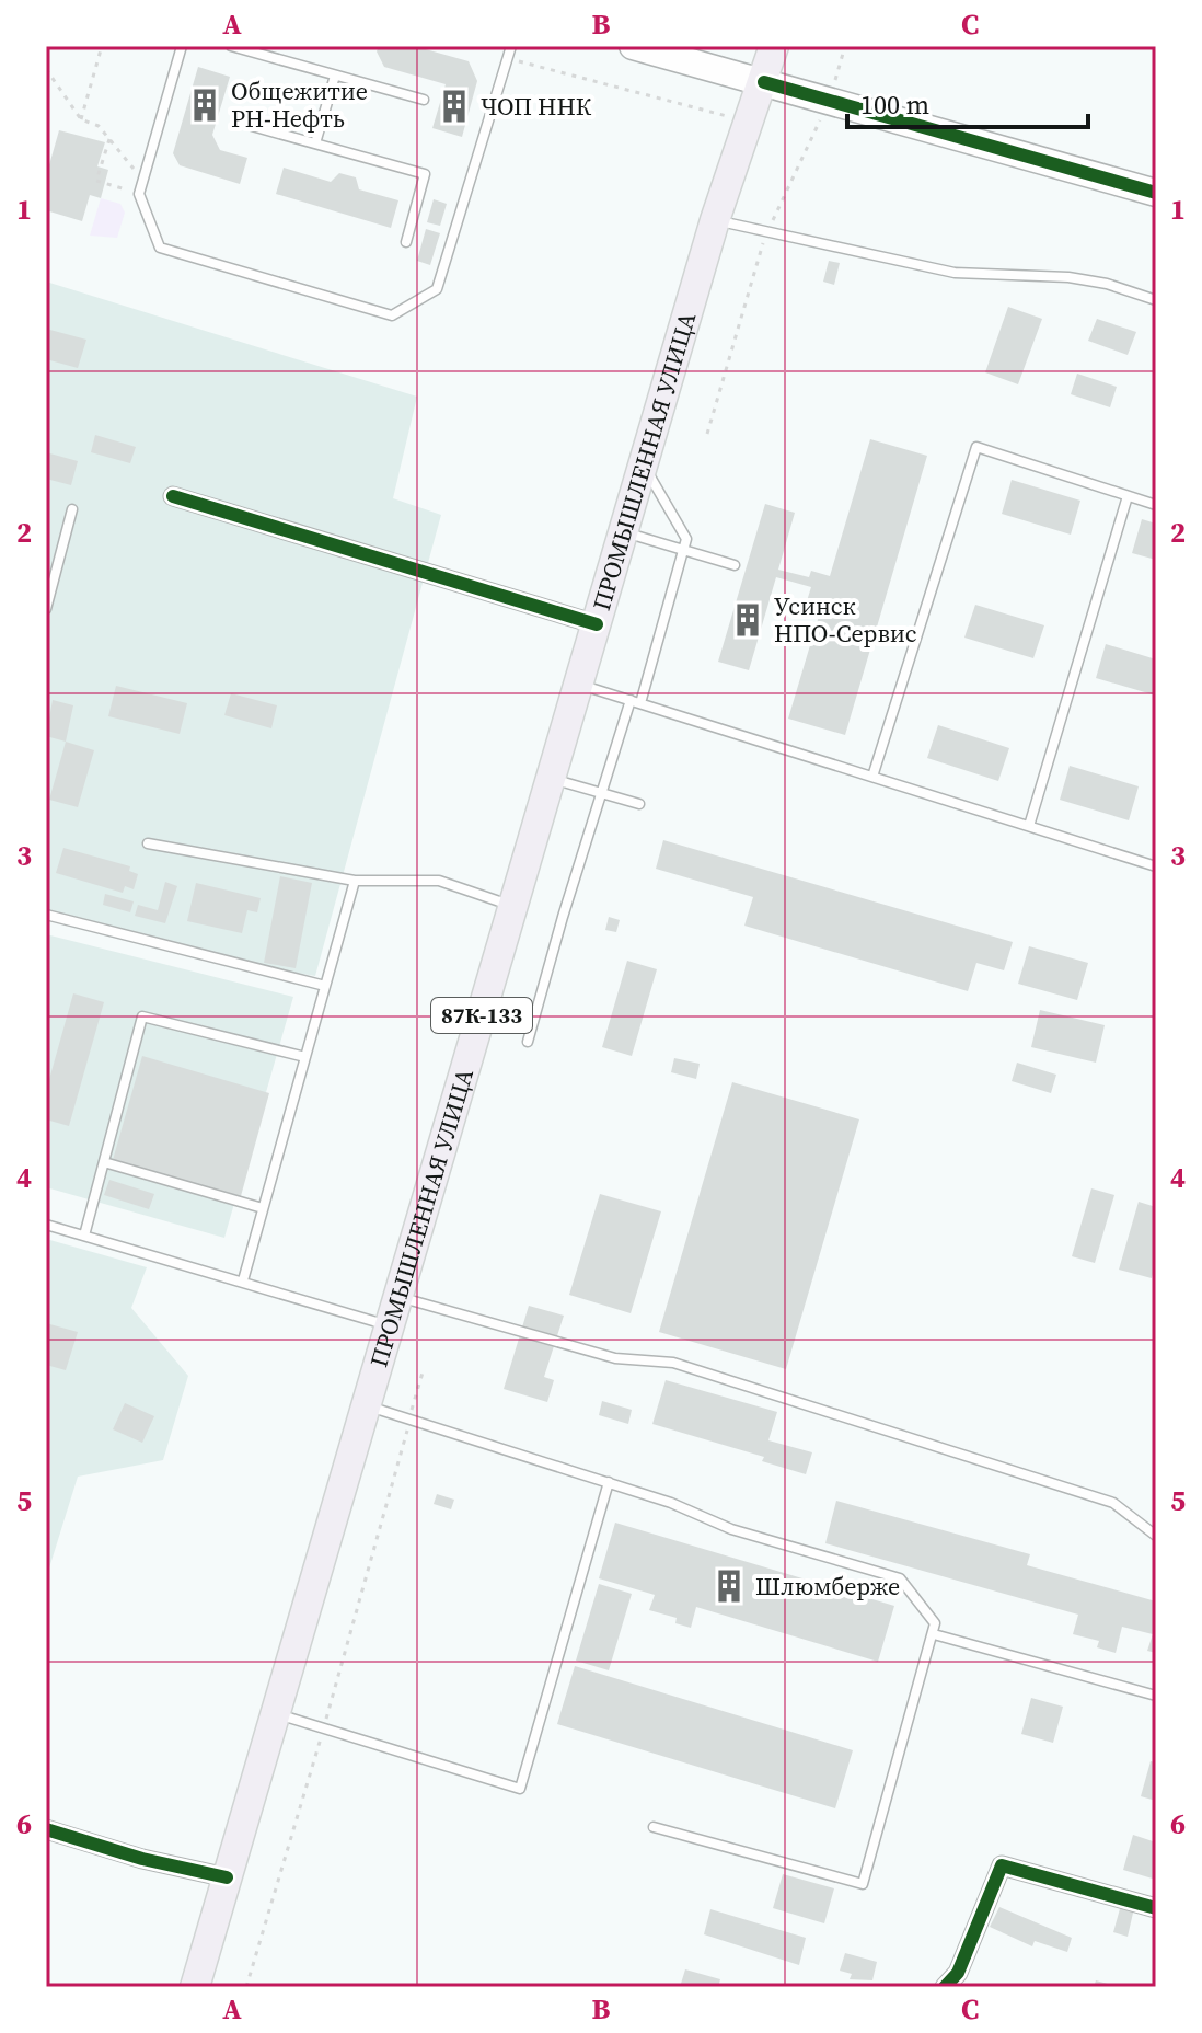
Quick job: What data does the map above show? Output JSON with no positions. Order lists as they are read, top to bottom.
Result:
{
  "streets": {
    "main road": ["ПРОМЫШЛЕННАЯ УЛИЦА", "87К-133"]
  },
  "places": {
    "building": [
      "Общежитие РН-Нефть",
      "ЧОП ННК",
      "Усинск НПО-Сервис",
      "Шлюмберже"
    ]
  },
  "scale_bar": "100 m",
  "grid": {
    "columns": ["A", "B", "C"],
    "rows": [
      "1",
      "2",
      "3",
      "4",
      "5",
      "6"
    ]
  }
}
